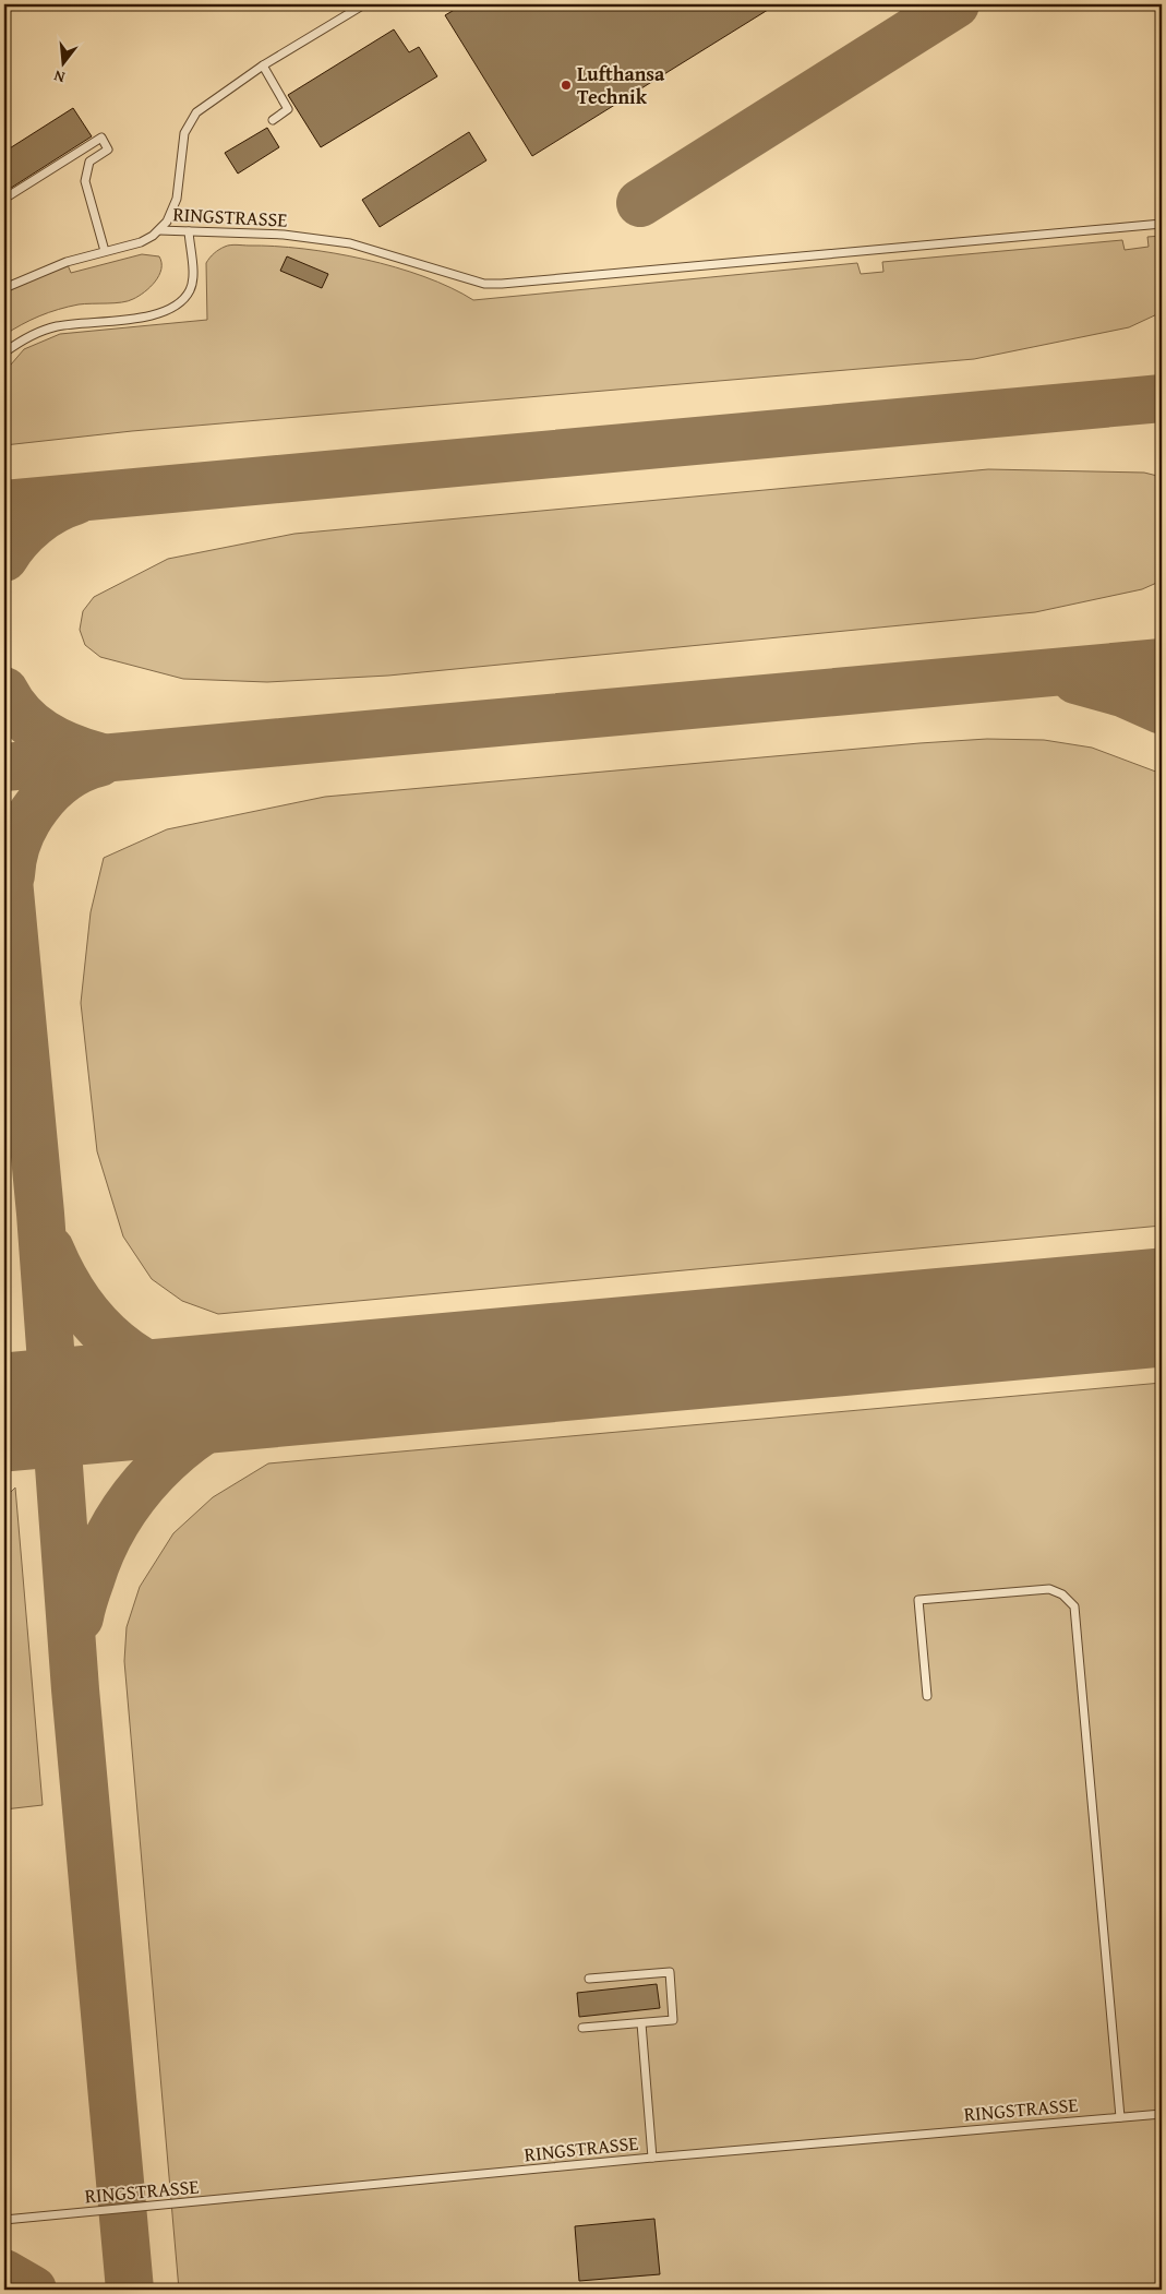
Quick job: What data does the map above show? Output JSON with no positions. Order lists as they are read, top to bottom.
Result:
{
  "streets": {
    "lane": ["RINGSTRASSE"]
  },
  "places": ["Lufthansa Technik"],
  "north": "bottom"
}
